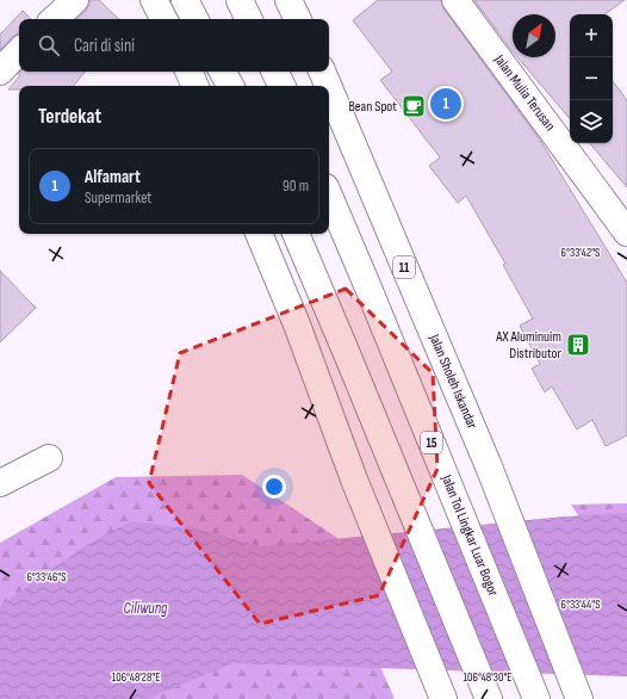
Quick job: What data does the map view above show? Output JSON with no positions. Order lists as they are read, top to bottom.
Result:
{
  "streets": {
    "main road": [
      "Jalan Mulia Terusan",
      "11",
      "Jalan Sholeh Iskandar",
      "15",
      "Jalan Tol Lingkar Luar Bogor"
    ]
  },
  "water": ["Ciliwung"],
  "places": {
    "cafe": ["Bean Spot"],
    "building": ["AX Aluminuim Distributor"]
  },
  "north": "top right",
  "page": {
    "map_buttons": ["+", "−"],
    "search": "Cari di sini",
    "pins": "1",
    "heading": "Terdekat",
    "list": [
      {
        "mark": "1",
        "name": "Alfamart",
        "note": "Supermarket",
        "value": "90 m"
      }
    ]
  },
  "coordinates": [
    "6°33'42\"S",
    "6°33'46\"S",
    "6°33'44\"S",
    "106°48'28\"E",
    "106°48'30\"E"
  ]
}
